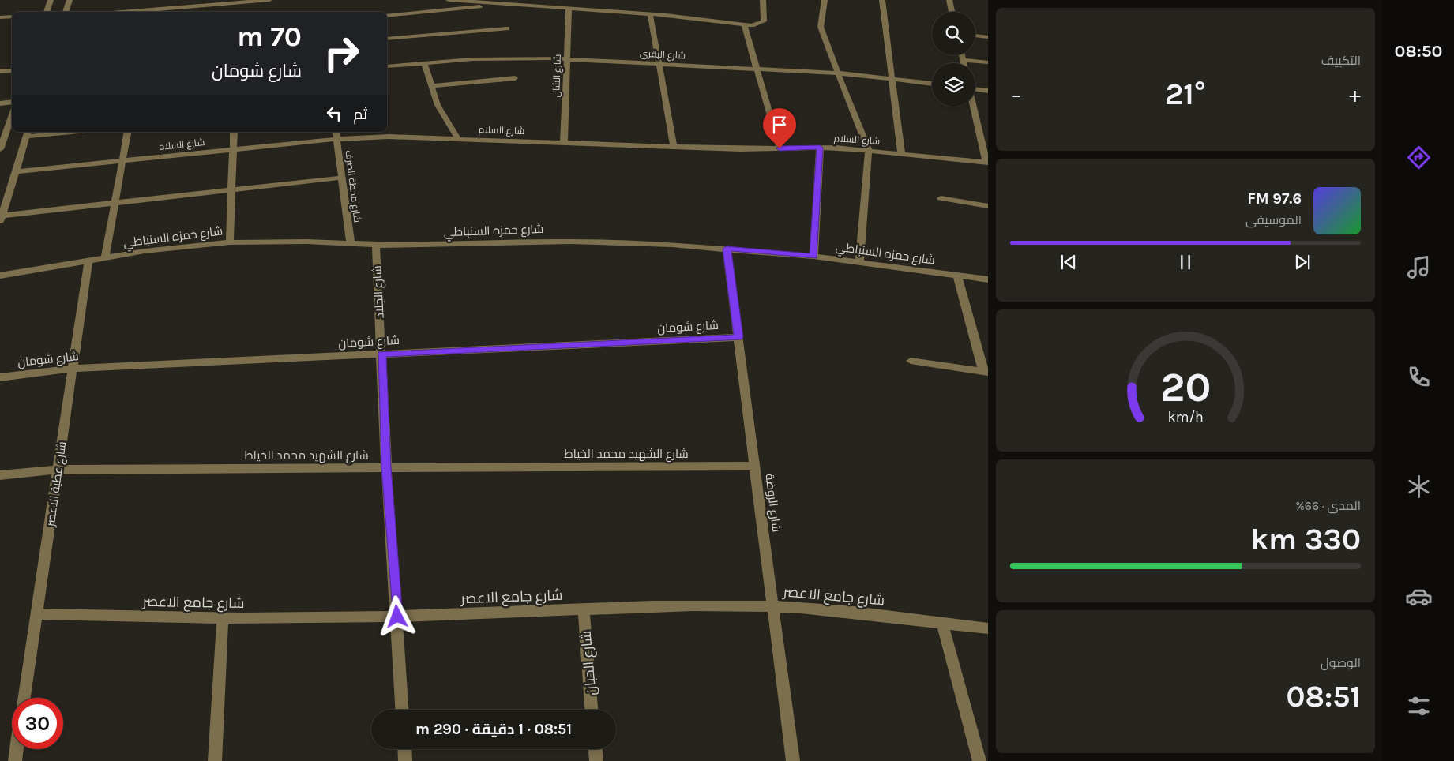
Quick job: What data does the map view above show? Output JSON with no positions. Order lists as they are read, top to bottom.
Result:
{
  "streets": {
    "street": [
      "شارع البقرى",
      "شارع الشال",
      "شارع السلام",
      "شارع محطة الصرف",
      "شارع حمزه السنباطي",
      "شارع الجلاد",
      "شارع شومان",
      "شارع الشهيد محمد الخياط",
      "شارع عطية الاعصر",
      "شارع الروضة",
      "شارع جامع الاعصر",
      "شارع الحبان"
    ]
  },
  "crossings": [
    ["شارع البقرى", "شارع الشال"],
    ["شارع الشال", "شارع السلام"],
    ["شارع السلام", "شارع محطة الصرف"],
    ["شارع محطة الصرف", "شارع حمزه السنباطي"],
    ["شارع حمزه السنباطي", "شارع الجلاد"],
    ["شارع حمزه السنباطي", "شارع عطية الاعصر"],
    ["شارع حمزه السنباطي", "شارع الروضة"],
    ["شارع الجلاد", "شارع شومان"],
    ["شارع الجلاد", "شارع الشهيد محمد الخياط"],
    ["شارع الجلاد", "شارع جامع الاعصر"],
    ["شارع شومان", "شارع عطية الاعصر"],
    ["شارع شومان", "شارع الروضة"],
    ["شارع الشهيد محمد الخياط", "شارع عطية الاعصر"],
    ["شارع الشهيد محمد الخياط", "شارع الروضة"],
    ["شارع عطية الاعصر", "شارع جامع الاعصر"],
    ["شارع الروضة", "شارع جامع الاعصر"],
    ["شارع جامع الاعصر", "شارع الحبان"]
  ],
  "page": {
    "tabs": "08:50",
    "tile": [
      "التكييف",
      ["المدى · 66%", "330 km"],
      ["الوصول", "08:51"]
    ],
    "turn": ["70 m", "شارع شومان"],
    "heat": ["−", "21°", "+"],
    "then": "ثم",
    "song": ["97.6 FM", "الموسيقى"],
    "limit": "30",
    "trip": "08:51 · 1 دقيقة · 290 m",
    "gauge": ["20", "km/h"]
  }
}
